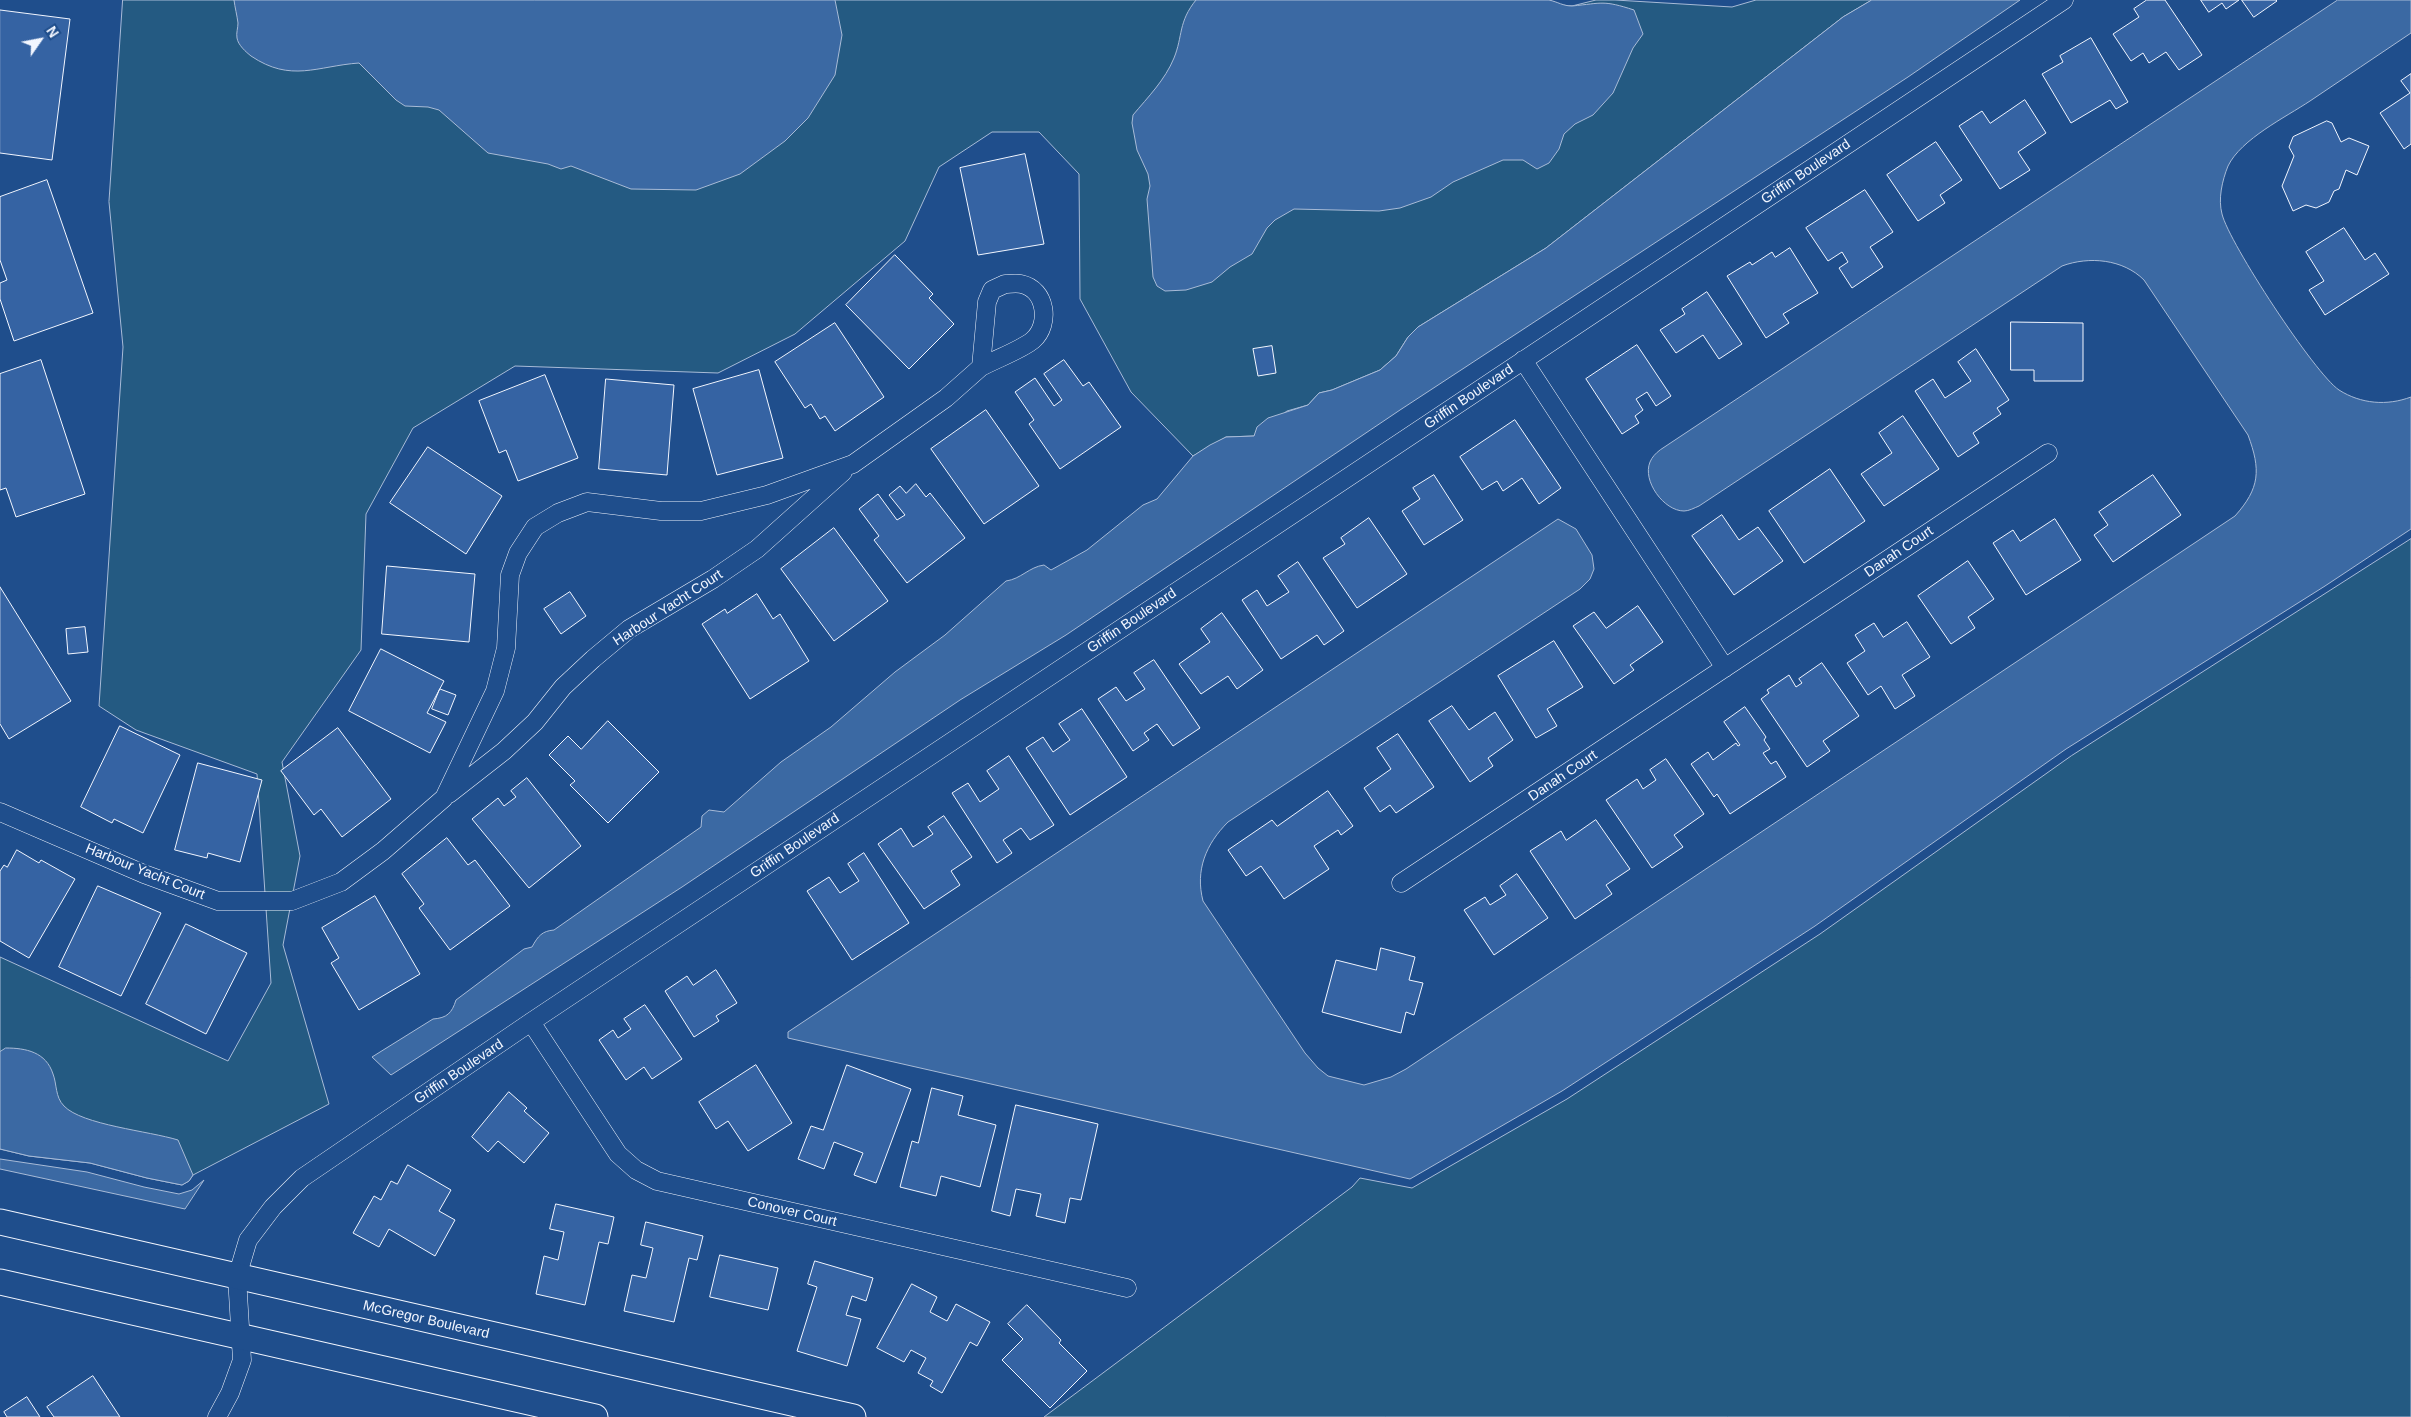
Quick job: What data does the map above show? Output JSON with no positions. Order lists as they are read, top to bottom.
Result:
{
  "streets": {
    "main road": ["McGregor Boulevard"],
    "street": [
      "Griffin Boulevard",
      "Danah Court",
      "Harbour Yacht Court",
      "Conover Court"
    ]
  },
  "crossings": [
    ["Griffin Boulevard", "Conover Court"],
    ["Griffin Boulevard", "McGregor Boulevard"]
  ],
  "north": "top right"
}
